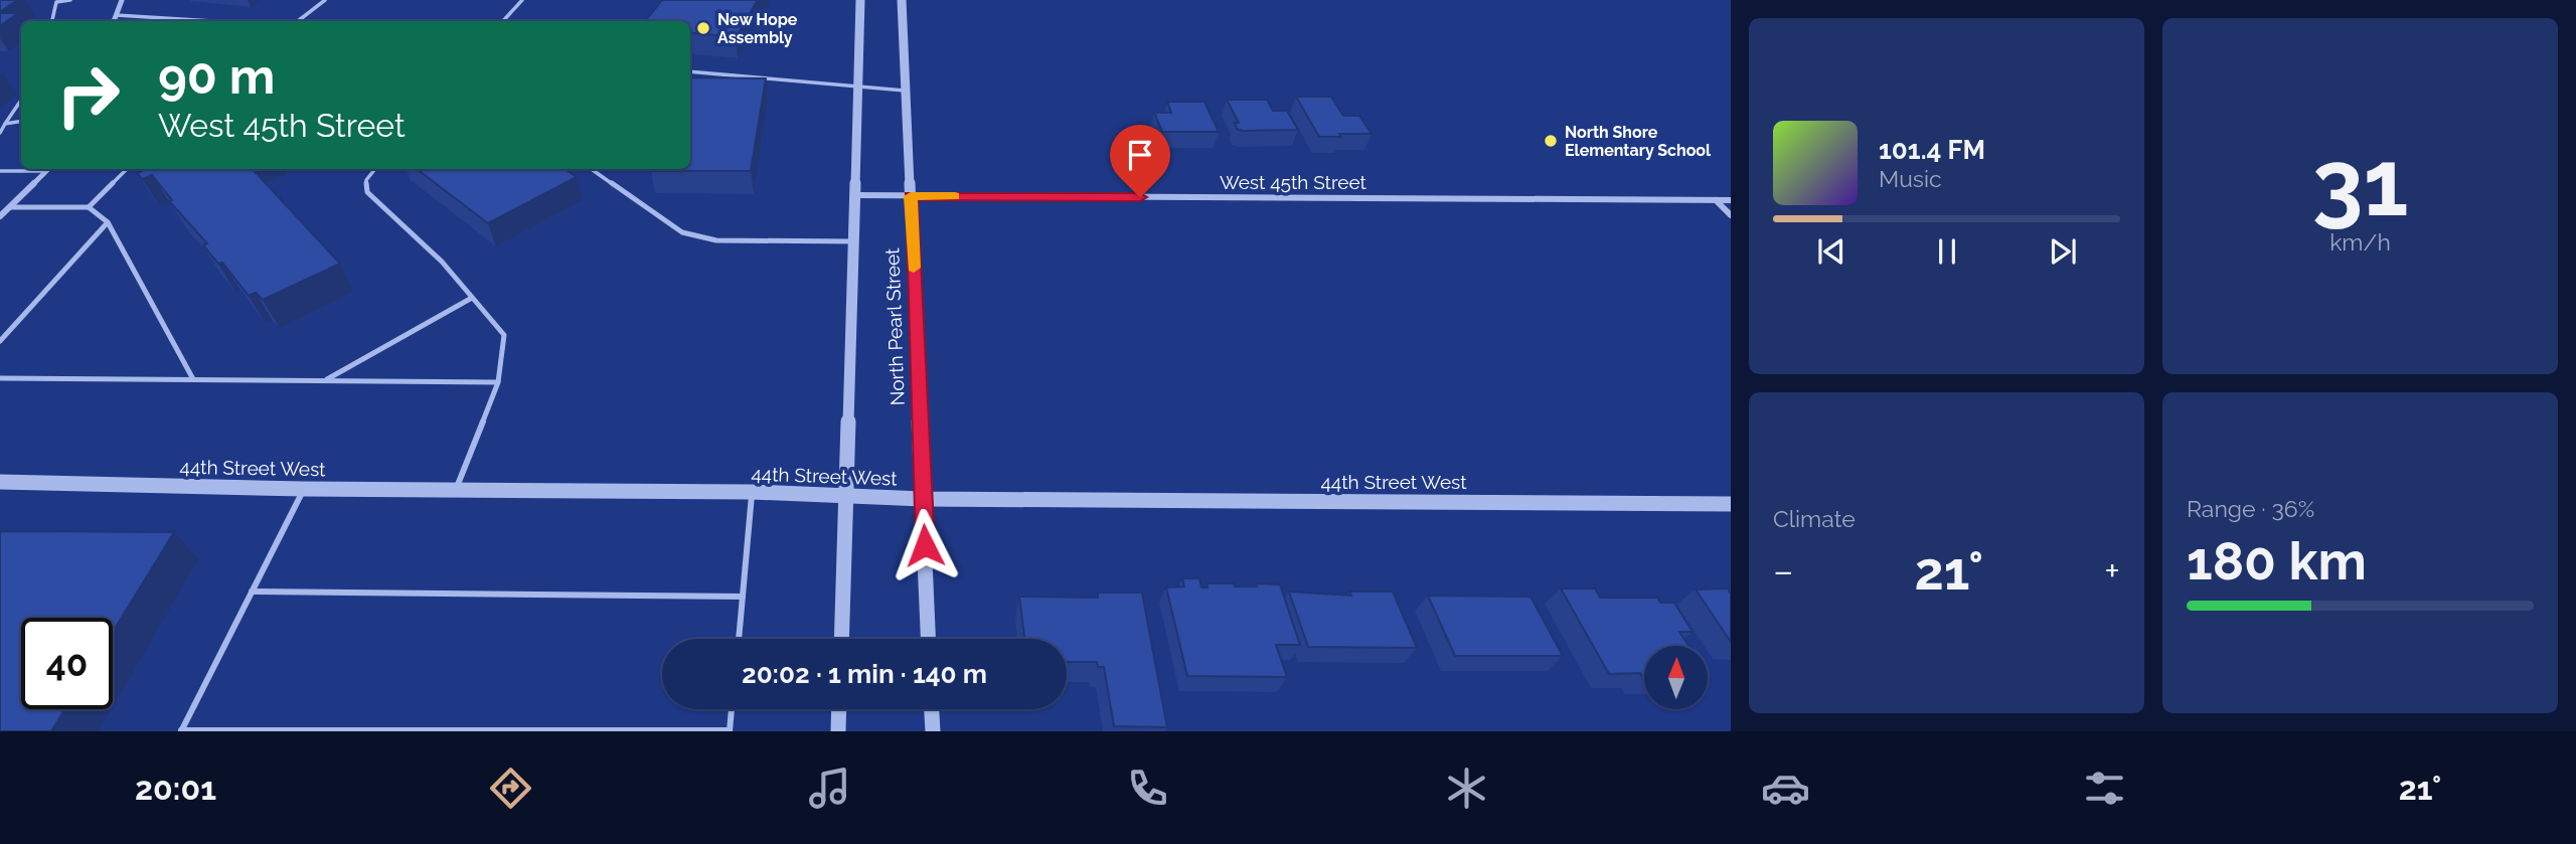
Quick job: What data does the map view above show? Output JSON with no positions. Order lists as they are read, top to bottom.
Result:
{
  "streets": {
    "street": ["West 45th Street", "North Pearl Street", "44th Street West"]
  },
  "crossings": [
    ["West 45th Street", "North Pearl Street"],
    ["North Pearl Street", "44th Street West"]
  ],
  "places": ["New Hope Assembly", "North Shore Elementary School"],
  "north": "top",
  "page": {
    "tile": [
      ["31", "km/h"],
      "Climate",
      ["Range · 36%", "180 km"]
    ],
    "turn": ["90 m", "West 45th Street"],
    "song": ["101.4 FM", "Music"],
    "heat": ["−", "21°", "+"],
    "limit": "40",
    "trip": "20:02 · 1 min · 140 m",
    "tabs": ["20:01", "21°"]
  }
}
